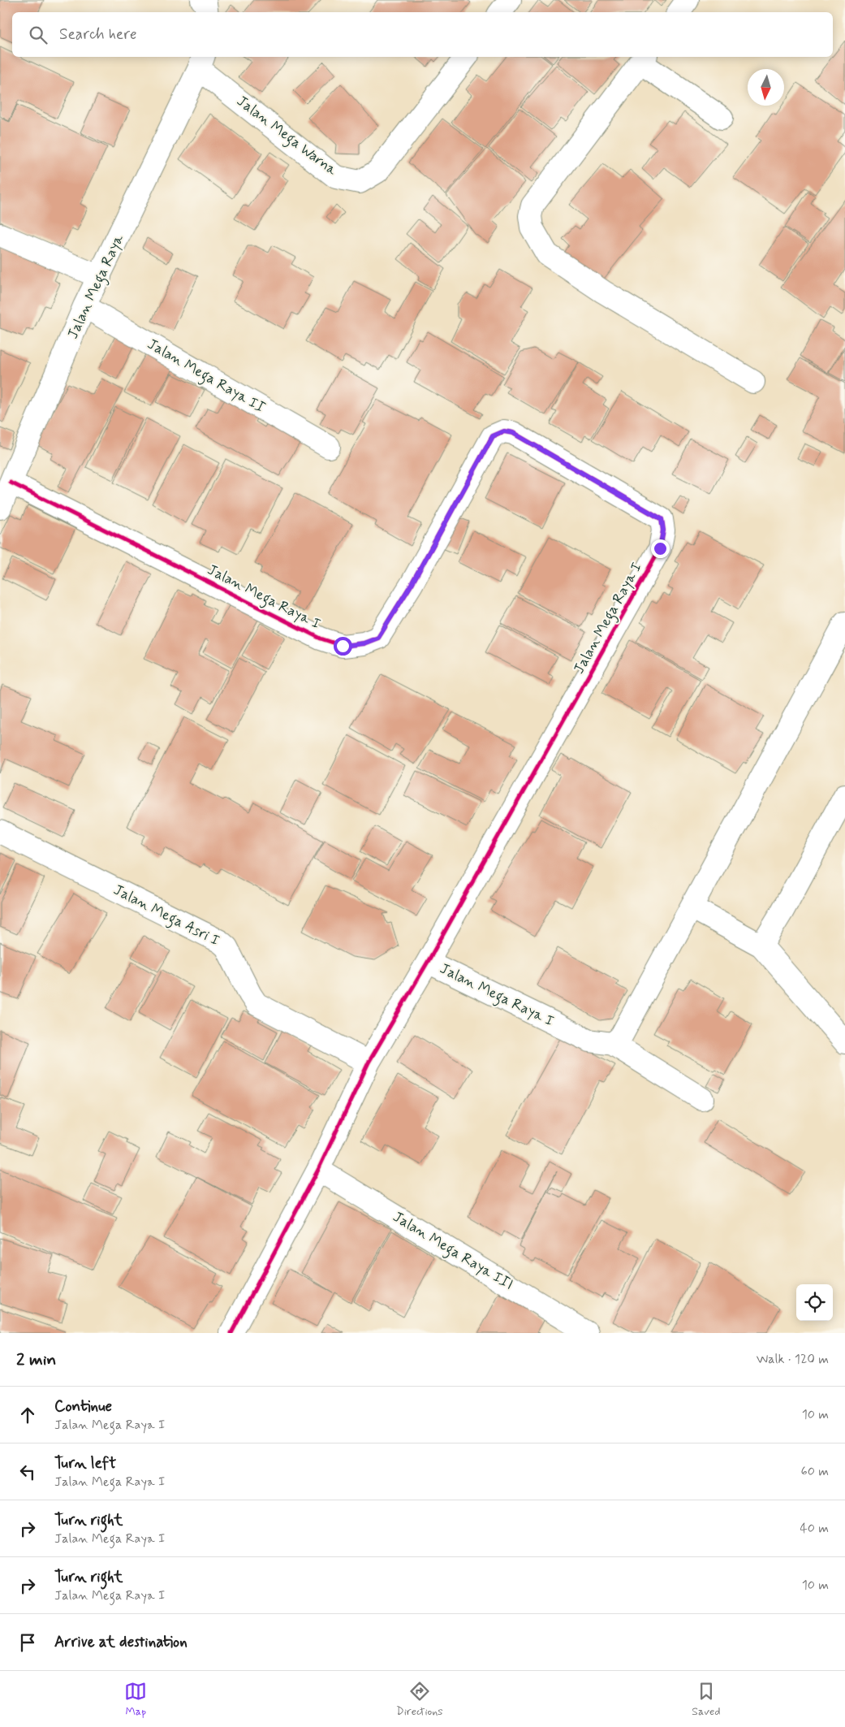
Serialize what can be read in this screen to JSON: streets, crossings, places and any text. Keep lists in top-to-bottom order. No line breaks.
{"streets":{"street":["Jalan Mega Warna","Jalan Mega Raya","Jalan Mega Raya II","Jalan Mega Raya I","Jalan Mega Asri I","Jalan Mega Raya III"]},"crossings":[["Jalan Mega Warna","Jalan Mega Raya"],["Jalan Mega Raya","Jalan Mega Raya II"],["Jalan Mega Raya","Jalan Mega Raya I"]],"north":"bottom","page":{"search":"Search here","heading":["2 min","Walk · 120 m"],"list":[["Continue","Jalan Mega Raya I","10 m"],["Turn left","Jalan Mega Raya I","60 m"],["Turn right","Jalan Mega Raya I","40 m"],["Turn right","Jalan Mega Raya I","10 m"],"Arrive at destination"],"nav":["Map","Directions","Saved"]}}
